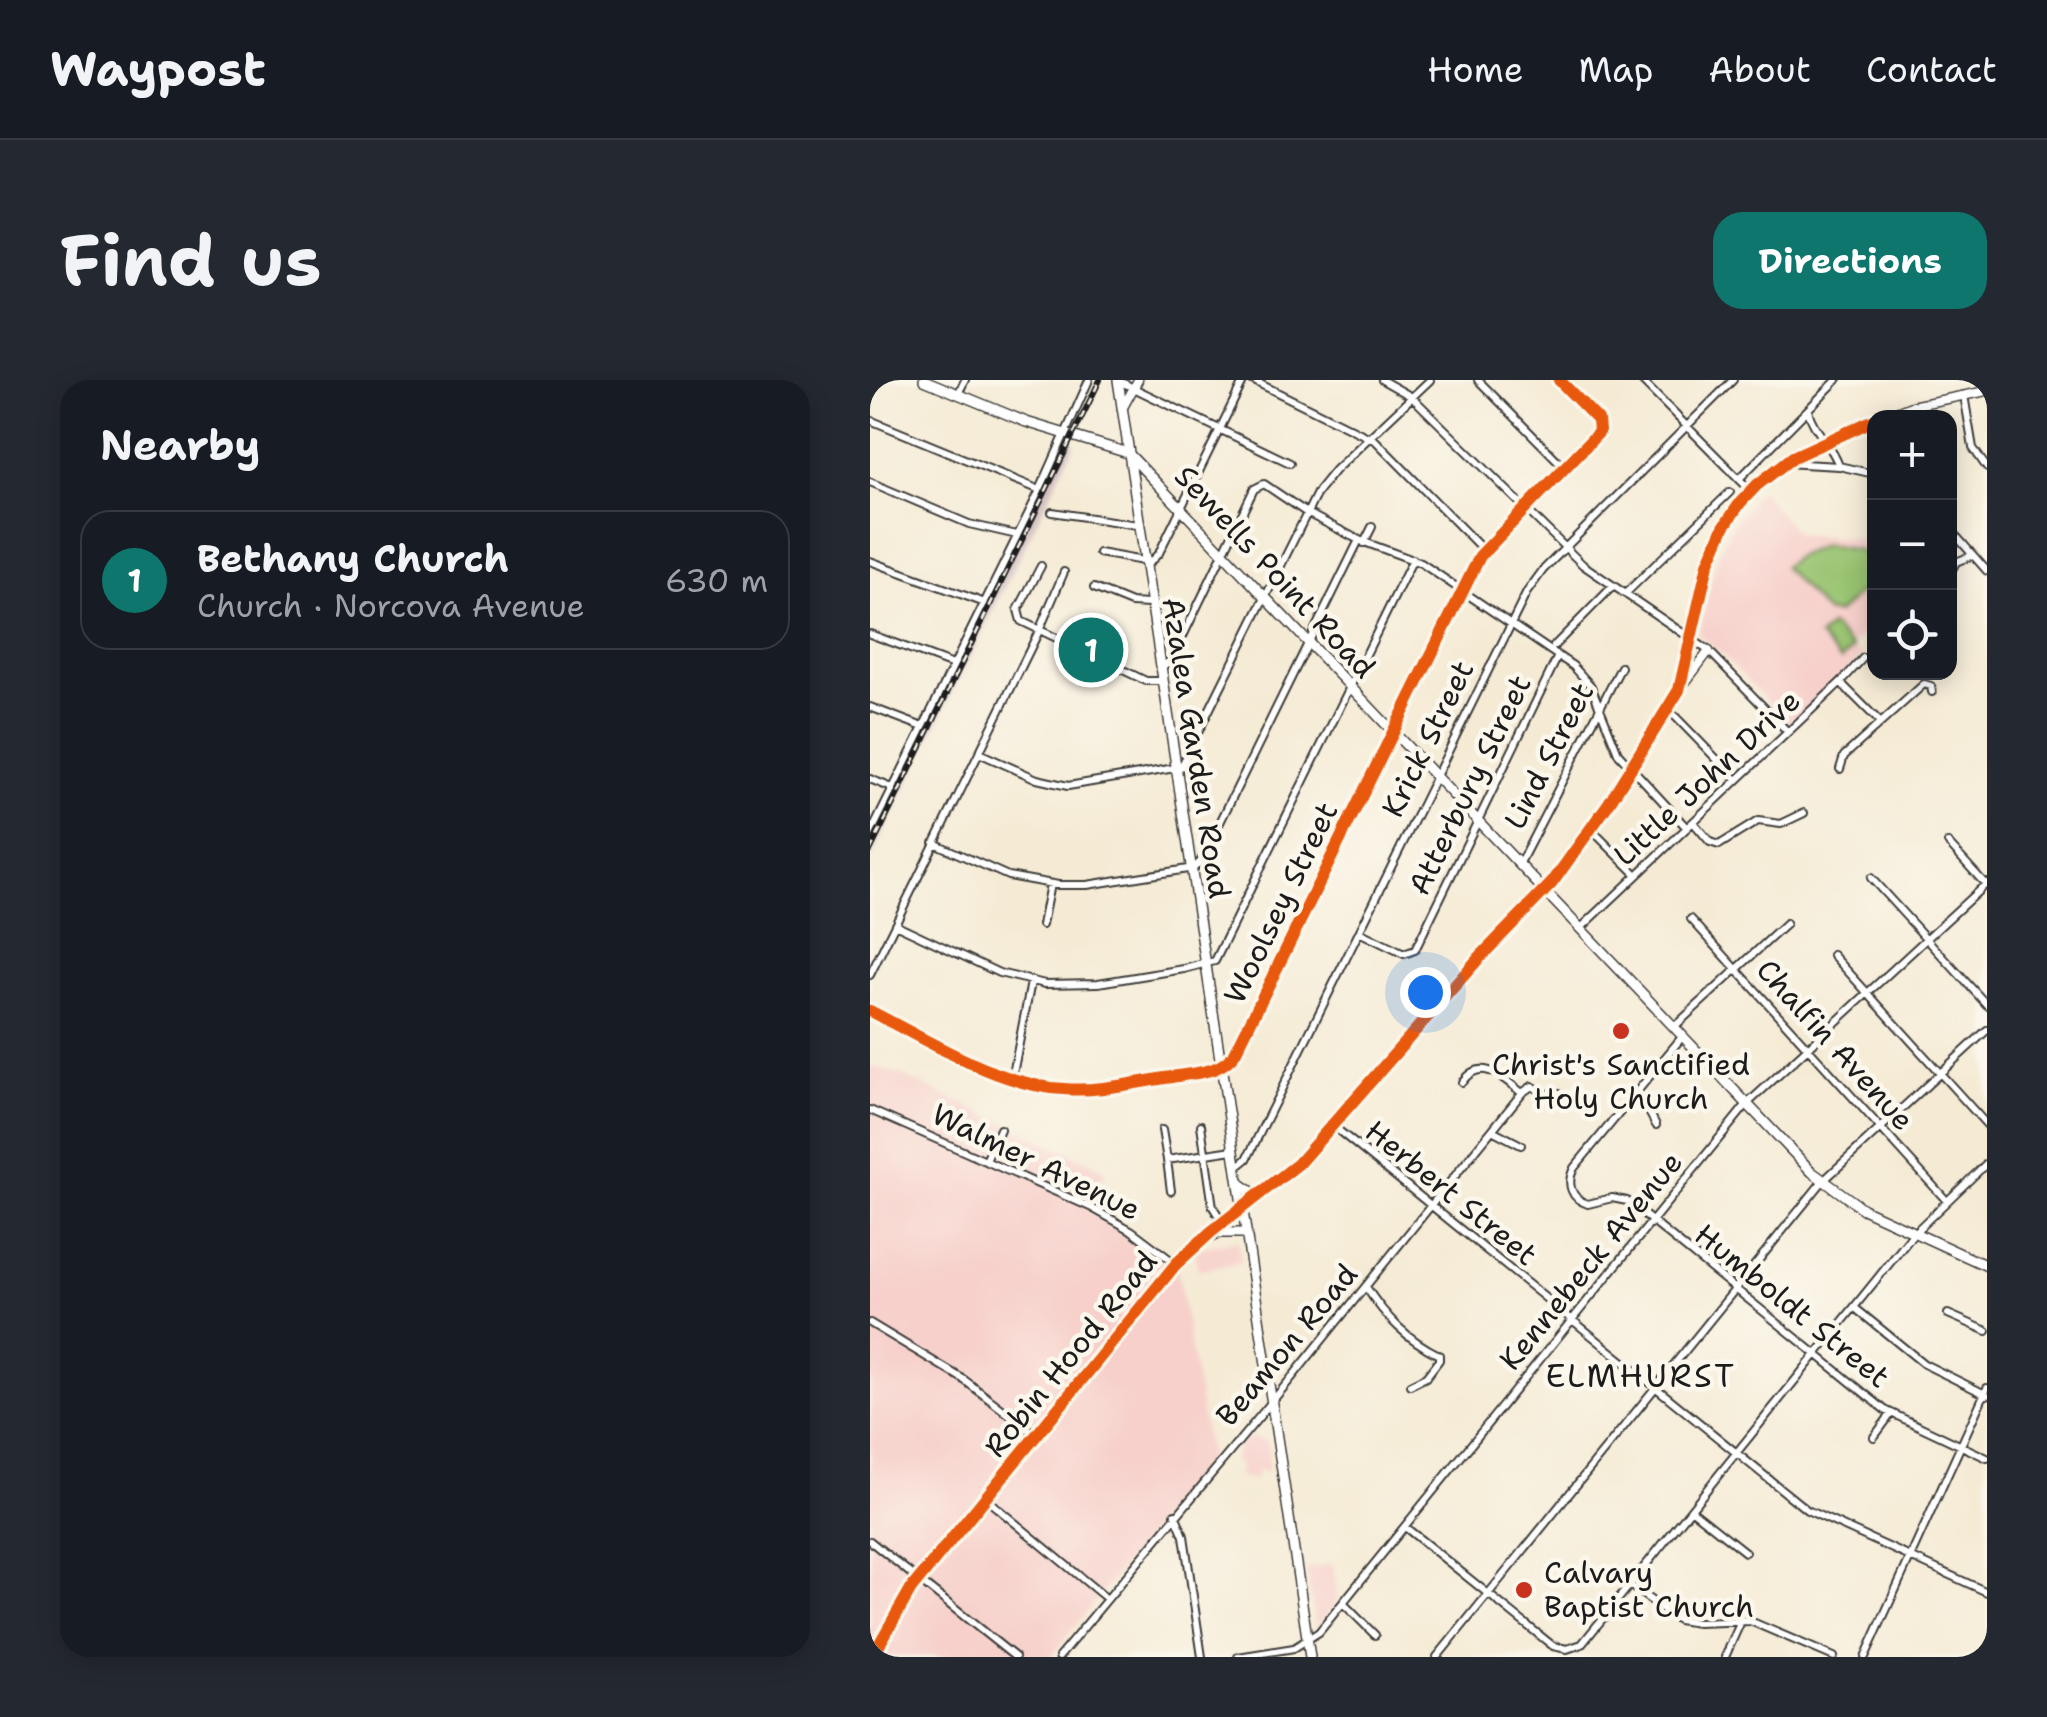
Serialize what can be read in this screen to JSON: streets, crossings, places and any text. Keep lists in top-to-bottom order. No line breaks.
{"streets":{"main road":["Sewells Point Road","Azalea Garden Road"],"street":["Krick Street","Lind Street","Little John Drive","Atterbury Street","Woolsey Street","Chalfin Avenue","Walmer Avenue","Herbert Street","Kennebeck Avenue","Humboldt Street","Beamon Road","Robin Hood Road"]},"crossings":[["Sewells Point Road","Krick Street"],["Sewells Point Road","Azalea Garden Road"],["Sewells Point Road","Lind Street"],["Sewells Point Road","Little John Drive"],["Sewells Point Road","Atterbury Street"],["Sewells Point Road","Woolsey Street"],["Sewells Point Road","Kennebeck Avenue"],["Sewells Point Road","Robin Hood Road"],["Krick Street","Azalea Garden Road"],["Krick Street","Atterbury Street"],["Azalea Garden Road","Woolsey Street"],["Azalea Garden Road","Kennebeck Avenue"],["Azalea Garden Road","Beamon Road"],["Azalea Garden Road","Robin Hood Road"],["Chalfin Avenue","Kennebeck Avenue"],["Walmer Avenue","Robin Hood Road"],["Herbert Street","Kennebeck Avenue"],["Herbert Street","Beamon Road"],["Herbert Street","Robin Hood Road"],["Kennebeck Avenue","Humboldt Street"]],"districts":["ELMHURST"],"places":["Christ's Sanctified Holy Church","Calvary Baptist Church"],"page":{"header":"Waypost","nav":["Home","Map","About","Contact"],"buttons":"Directions","title":"Find us","heading":"Nearby","map_buttons":["+","−"],"list":[{"mark":"1","name":"Bethany Church","note":"Church · Norcova Avenue","value":"630 m"}],"pins":"1"}}
